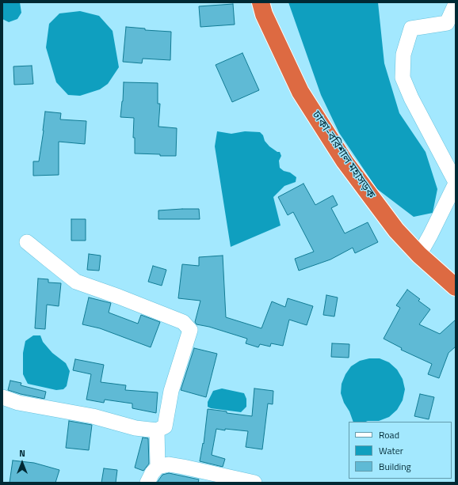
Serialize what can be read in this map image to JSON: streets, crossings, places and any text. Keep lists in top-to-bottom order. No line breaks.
{"streets":{"highway":["ঢাকা-বরিশাল মহাসড়ক"]},"legend":["Road","Water","Building"],"north":"top"}
